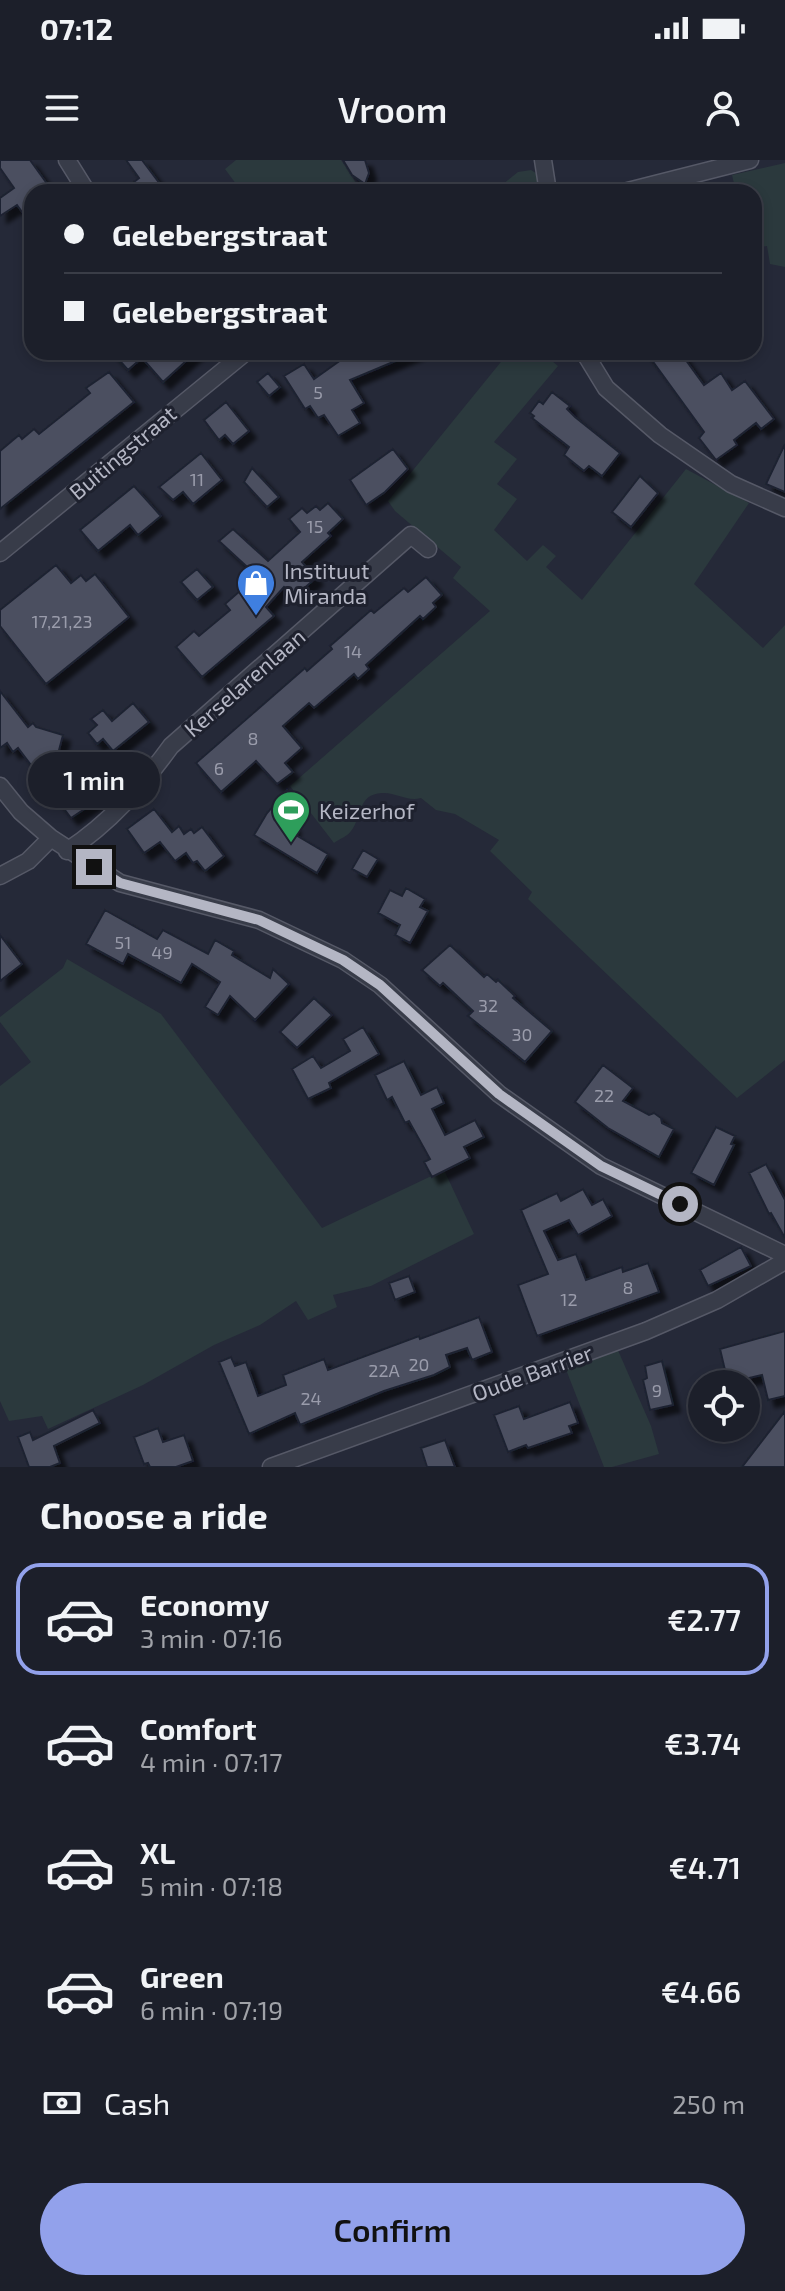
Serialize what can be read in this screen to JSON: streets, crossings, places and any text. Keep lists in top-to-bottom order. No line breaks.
{"streets":{"street":["Buitingstraat","Kerselarenlaan","Oude Barrier"]},"places":{"shop":["Instituut Miranda"],"sports":["Keizerhof"]},"house_numbers":["5","11","15","17,21,23","14","8","6","51","49","32","30","22","8","12","20","22A","9","24"],"page":{"status":"07:12","header":"Vroom","banner":["Gelebergstraat","Gelebergstraat"],"bubble":"1 min","heading":"Choose a ride","list":[{"name":"Economy","note":"3 min · 07:16","value":"€2.77"},{"name":"Comfort","note":"4 min · 07:17","value":"€3.74"},{"name":"XL","note":"5 min · 07:18","value":"€4.71"},{"name":"Green","note":"6 min · 07:19","value":"€4.66"}],"pay":["Cash","250 m"],"buttons":"Confirm"}}
